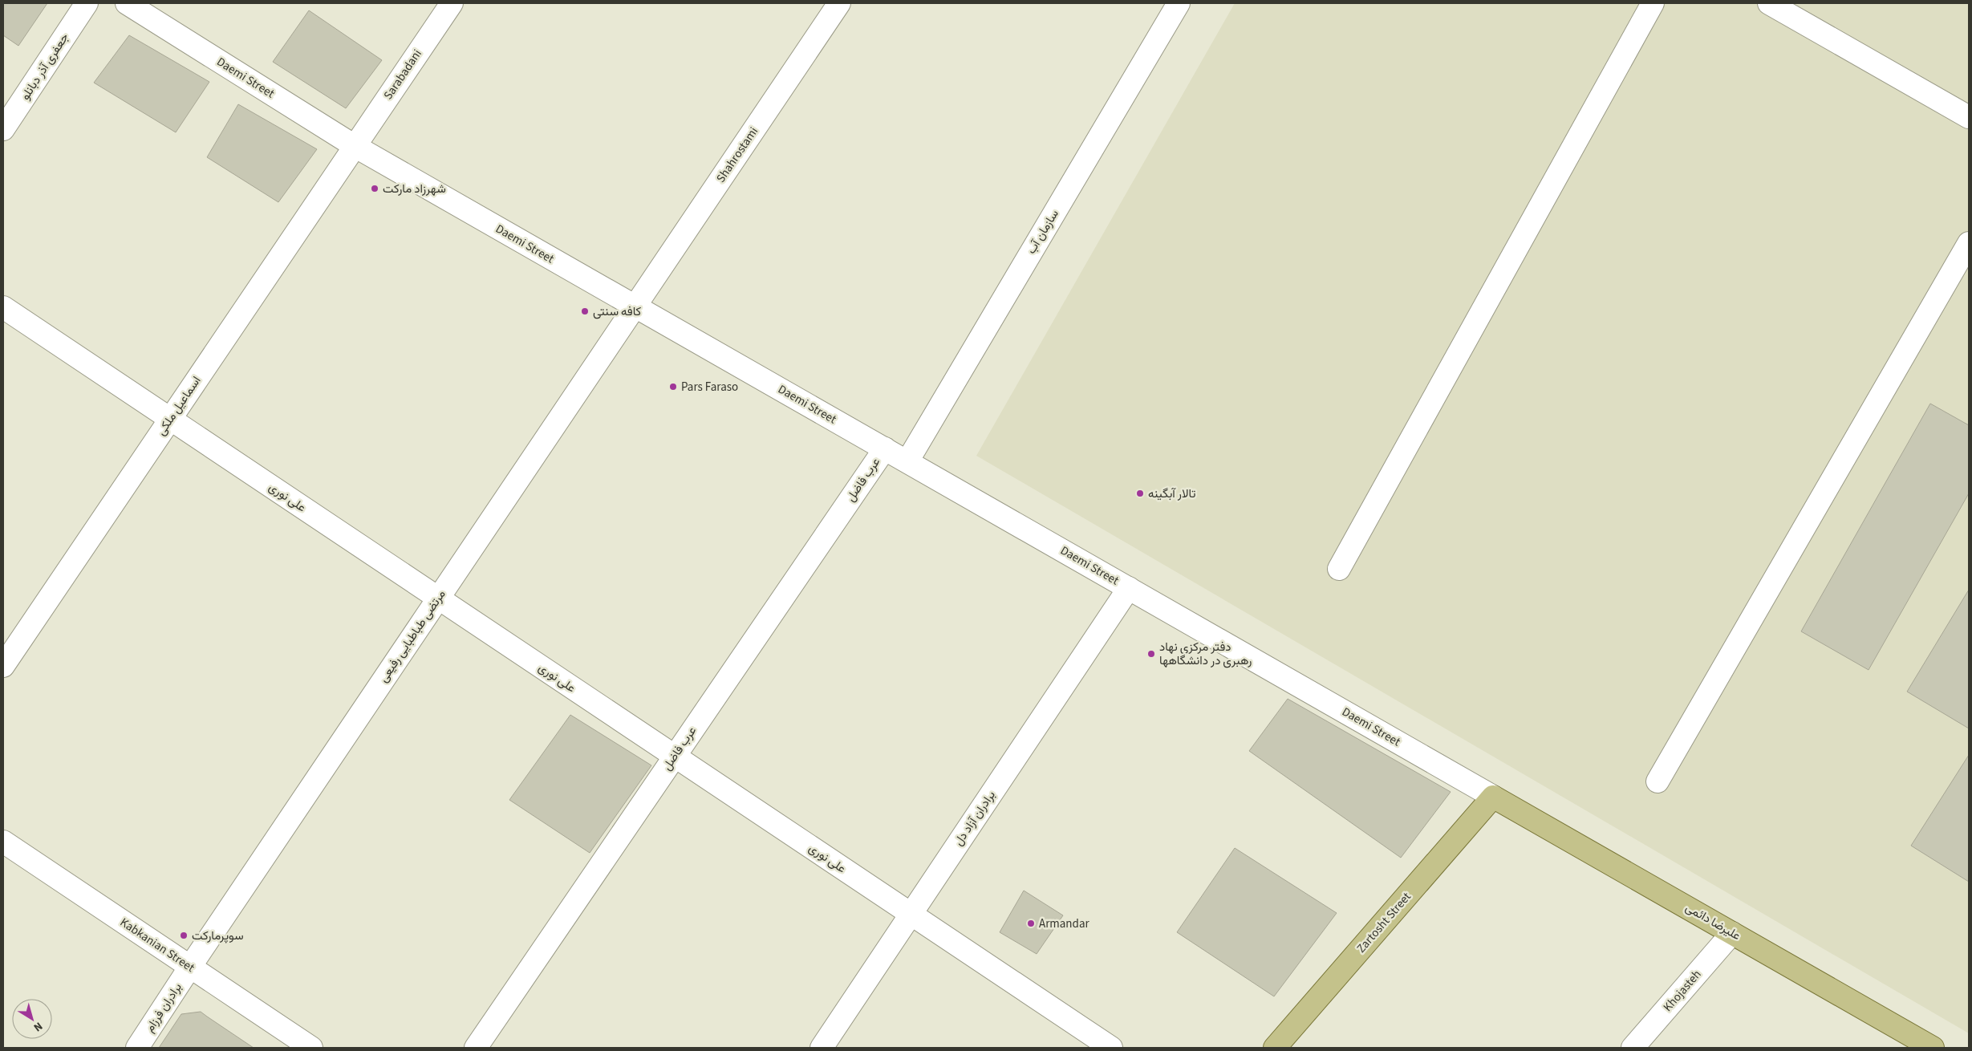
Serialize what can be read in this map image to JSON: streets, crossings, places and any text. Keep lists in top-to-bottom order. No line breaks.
{"streets":{"main road":["علیرضا دائمی","Zartosht Street"],"street":["جعفری آذر دبانلو","Sarabadani","Daemi Street","Shahrostami","سازمان آب","اسماعیل ملکی","عرب فاضل","علی نوری","مرتضی طباطبایی رفیعی","برادران آزاد دل","Kabkanian Street","Khojasteh","برادران فرزام"]},"crossings":[["Sarabadani","Daemi Street"],["Sarabadani","اسماعیل ملکی"],["Daemi Street","Shahrostami"],["Daemi Street","سازمان آب"],["Daemi Street","اسماعیل ملکی"],["Daemi Street","عرب فاضل"],["Daemi Street","مرتضی طباطبایی رفیعی"],["Daemi Street","برادران آزاد دل"],["Daemi Street","علیرضا دائمی"],["Daemi Street","Zartosht Street"],["Shahrostami","مرتضی طباطبایی رفیعی"],["اسماعیل ملکی","علی نوری"],["عرب فاضل","علی نوری"],["علی نوری","مرتضی طباطبایی رفیعی"],["علی نوری","برادران آزاد دل"],["مرتضی طباطبایی رفیعی","Kabkanian Street"],["مرتضی طباطبایی رفیعی","برادران فرزام"],["علیرضا دائمی","Zartosht Street"],["علیرضا دائمی","Khojasteh"],["Kabkanian Street","برادران فرزام"]],"places":["شهرزاد مارکت","کافه سنتی","Pars Faraso","تالار آبگینه","دفتر مرکزی نهاد رهبری در دانشگاهها","Armandar","سوپرمارکت"],"north":"bottom right"}
